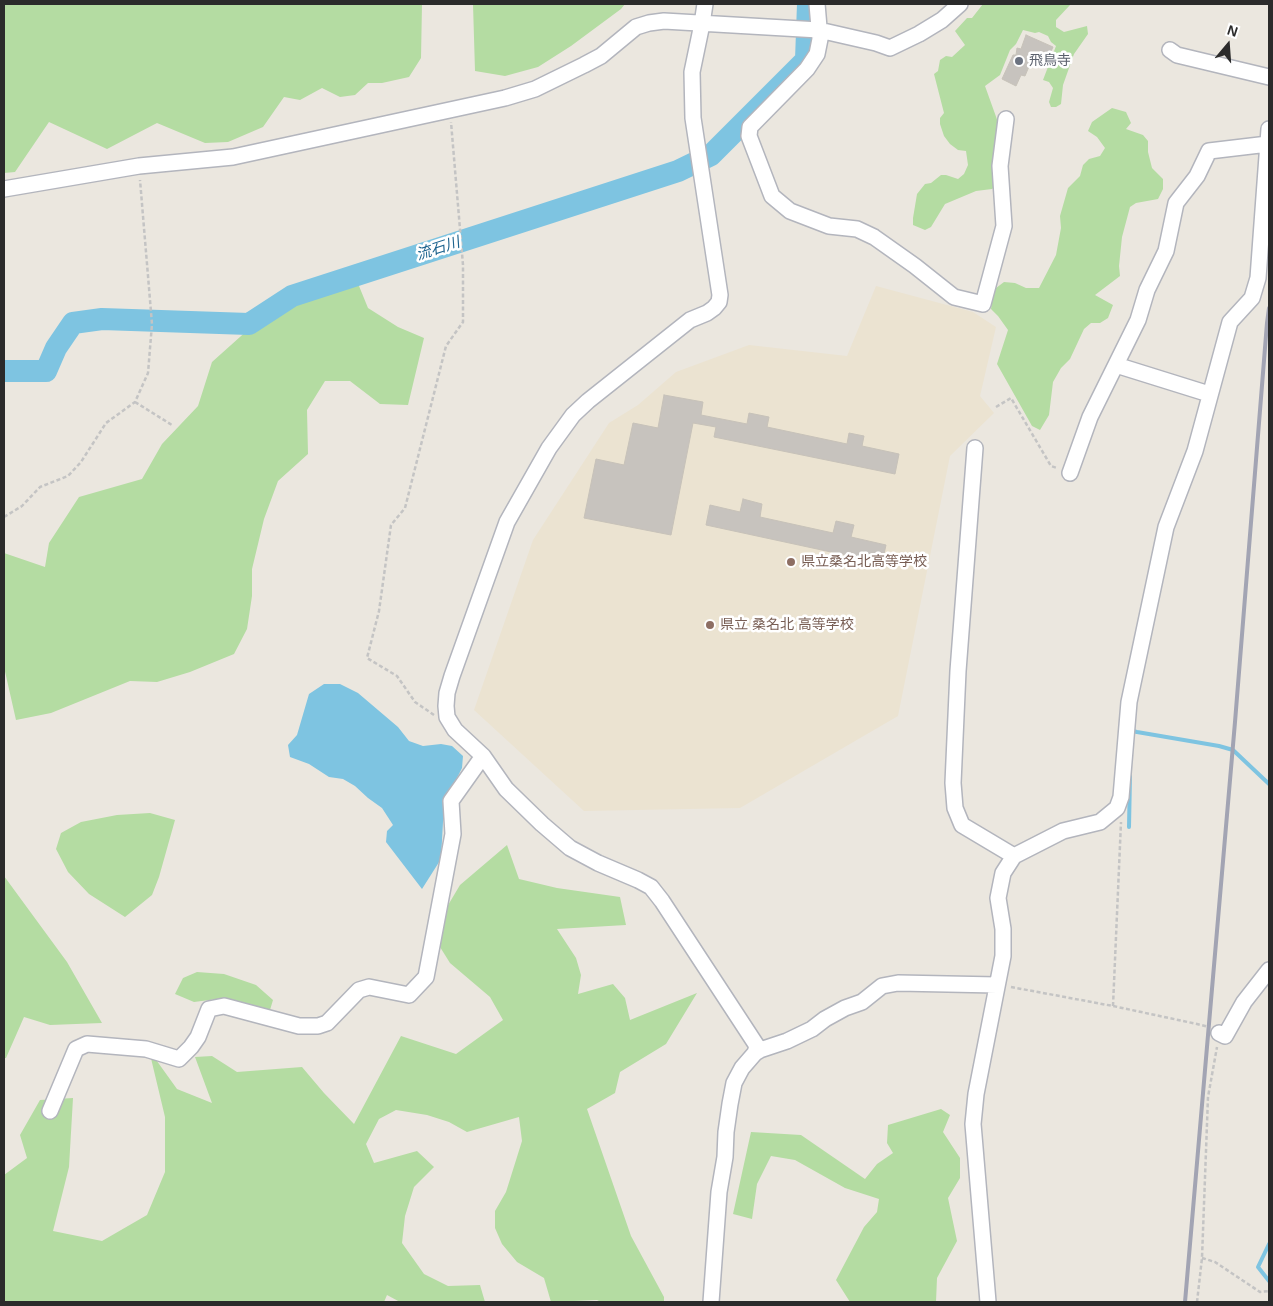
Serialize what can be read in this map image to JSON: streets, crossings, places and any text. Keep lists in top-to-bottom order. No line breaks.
{"water":["流石川"],"places":["飛鳥寺","県立桑名北高等学校","県立 桑名北 高等学校"],"north":"top"}
